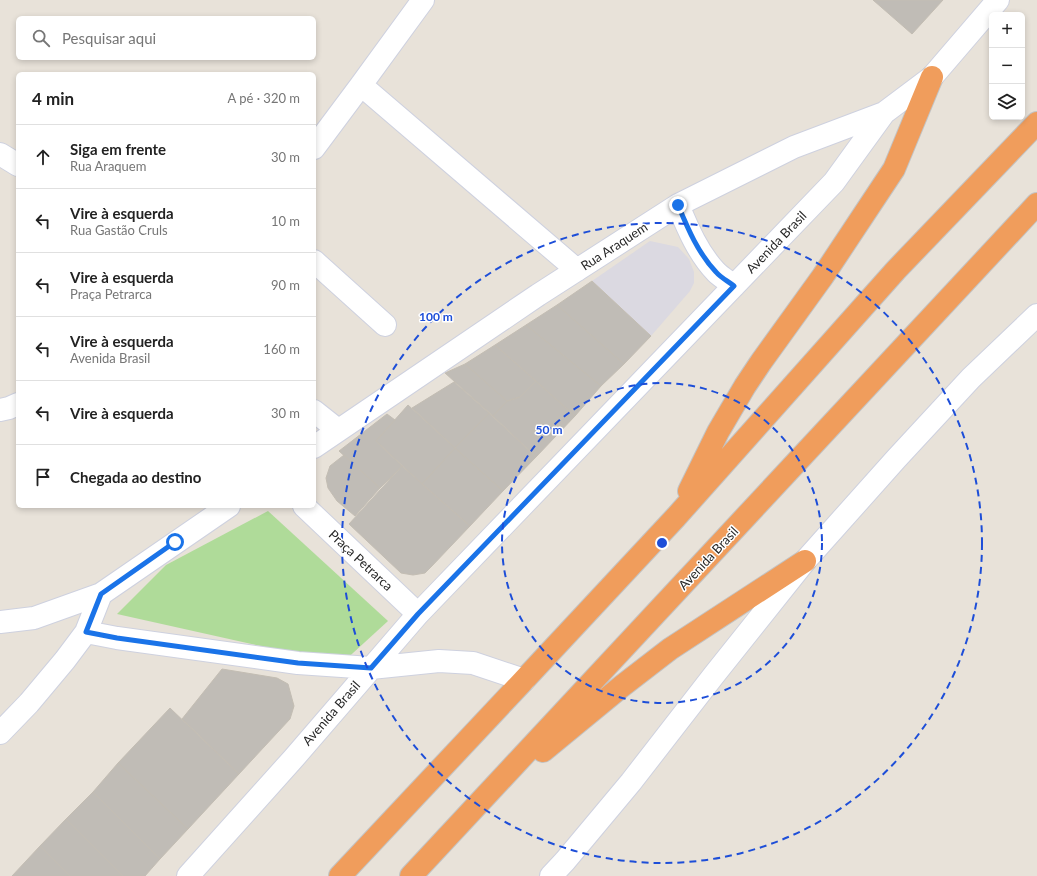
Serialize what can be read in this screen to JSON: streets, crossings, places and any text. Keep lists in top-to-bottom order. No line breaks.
{"streets":{"highway":["Avenida Brasil"],"street":["Rua Araquem","Praça Petrarca"]},"crossings":[["Avenida Brasil","Rua Araquem"],["Avenida Brasil","Praça Petrarca"]],"page":{"map_buttons":["+","−"],"search":"Pesquisar aqui","heading":["4 min","A pé · 320 m"],"list":[["Siga em frente","Rua Araquem","30 m"],["Vire à esquerda","Rua Gastão Cruls","10 m"],["Vire à esquerda","Praça Petrarca","90 m"],["Vire à esquerda","Avenida Brasil","160 m"],["Vire à esquerda","30 m"],"Chegada ao destino"]},"rings":["100 m","50 m"]}
